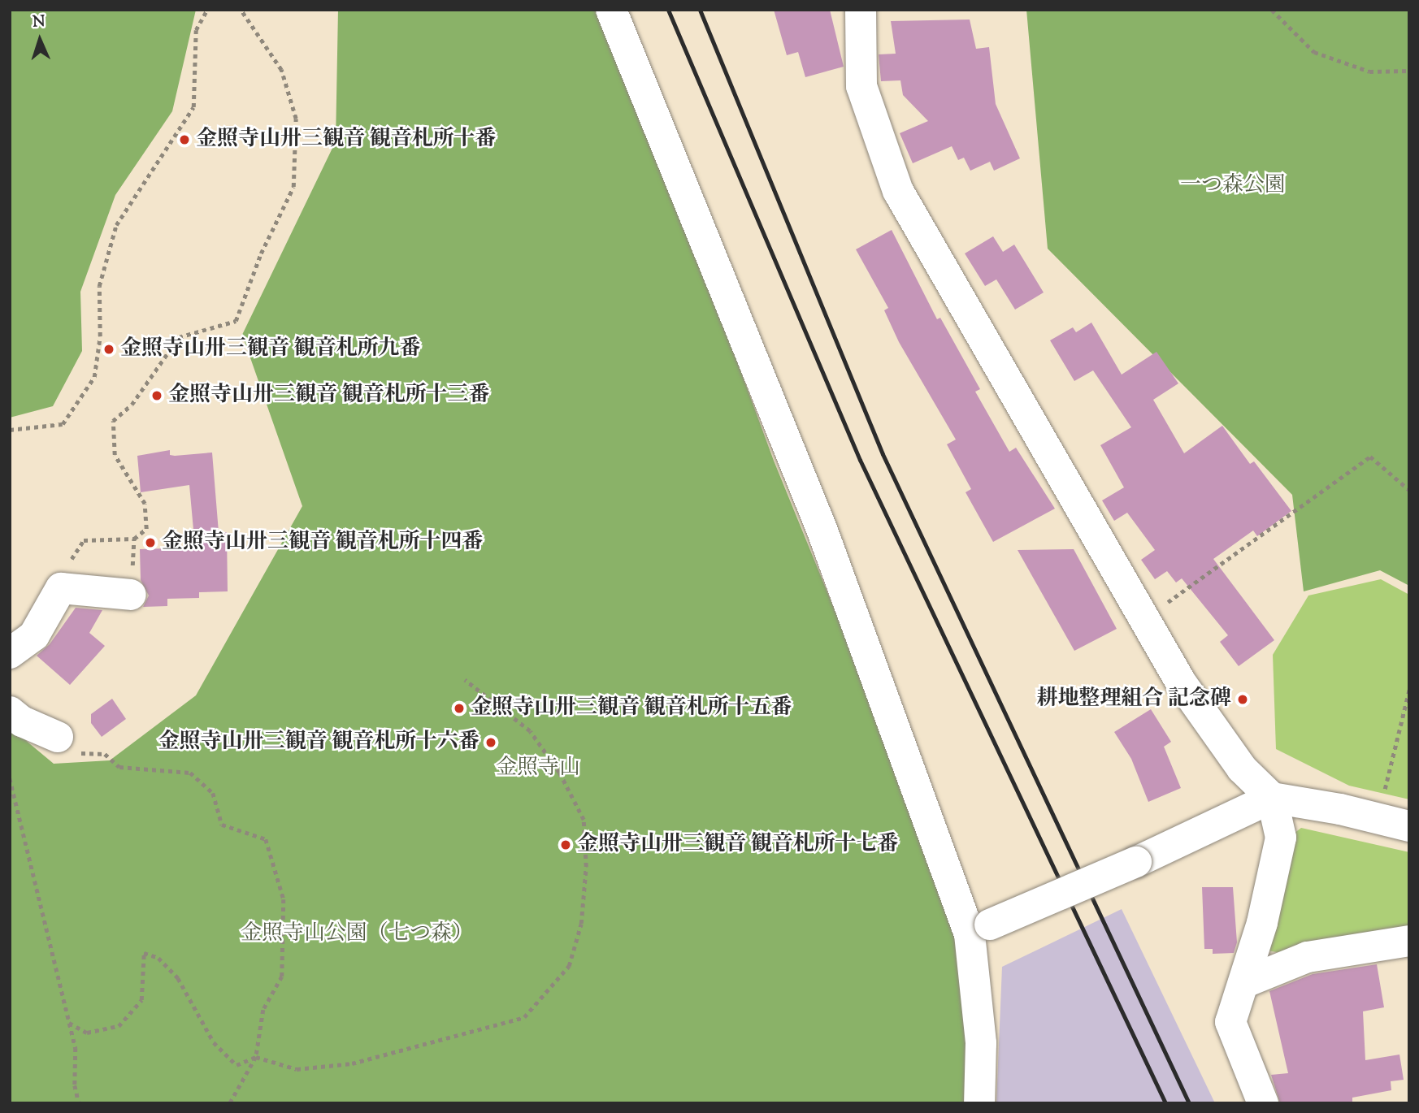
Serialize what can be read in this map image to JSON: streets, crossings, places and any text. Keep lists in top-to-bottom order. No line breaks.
{"parks":["一つ森公園","金照寺山","金照寺山公園（七つ森）"],"places":["金照寺山卅三観音 観音札所十番","金照寺山卅三観音 観音札所九番","金照寺山卅三観音 観音札所十三番","金照寺山卅三観音 観音札所十四番","耕地整理組合 記念碑","金照寺山卅三観音 観音札所十五番","金照寺山卅三観音 観音札所十六番","金照寺山卅三観音 観音札所十七番"],"north":"top"}
